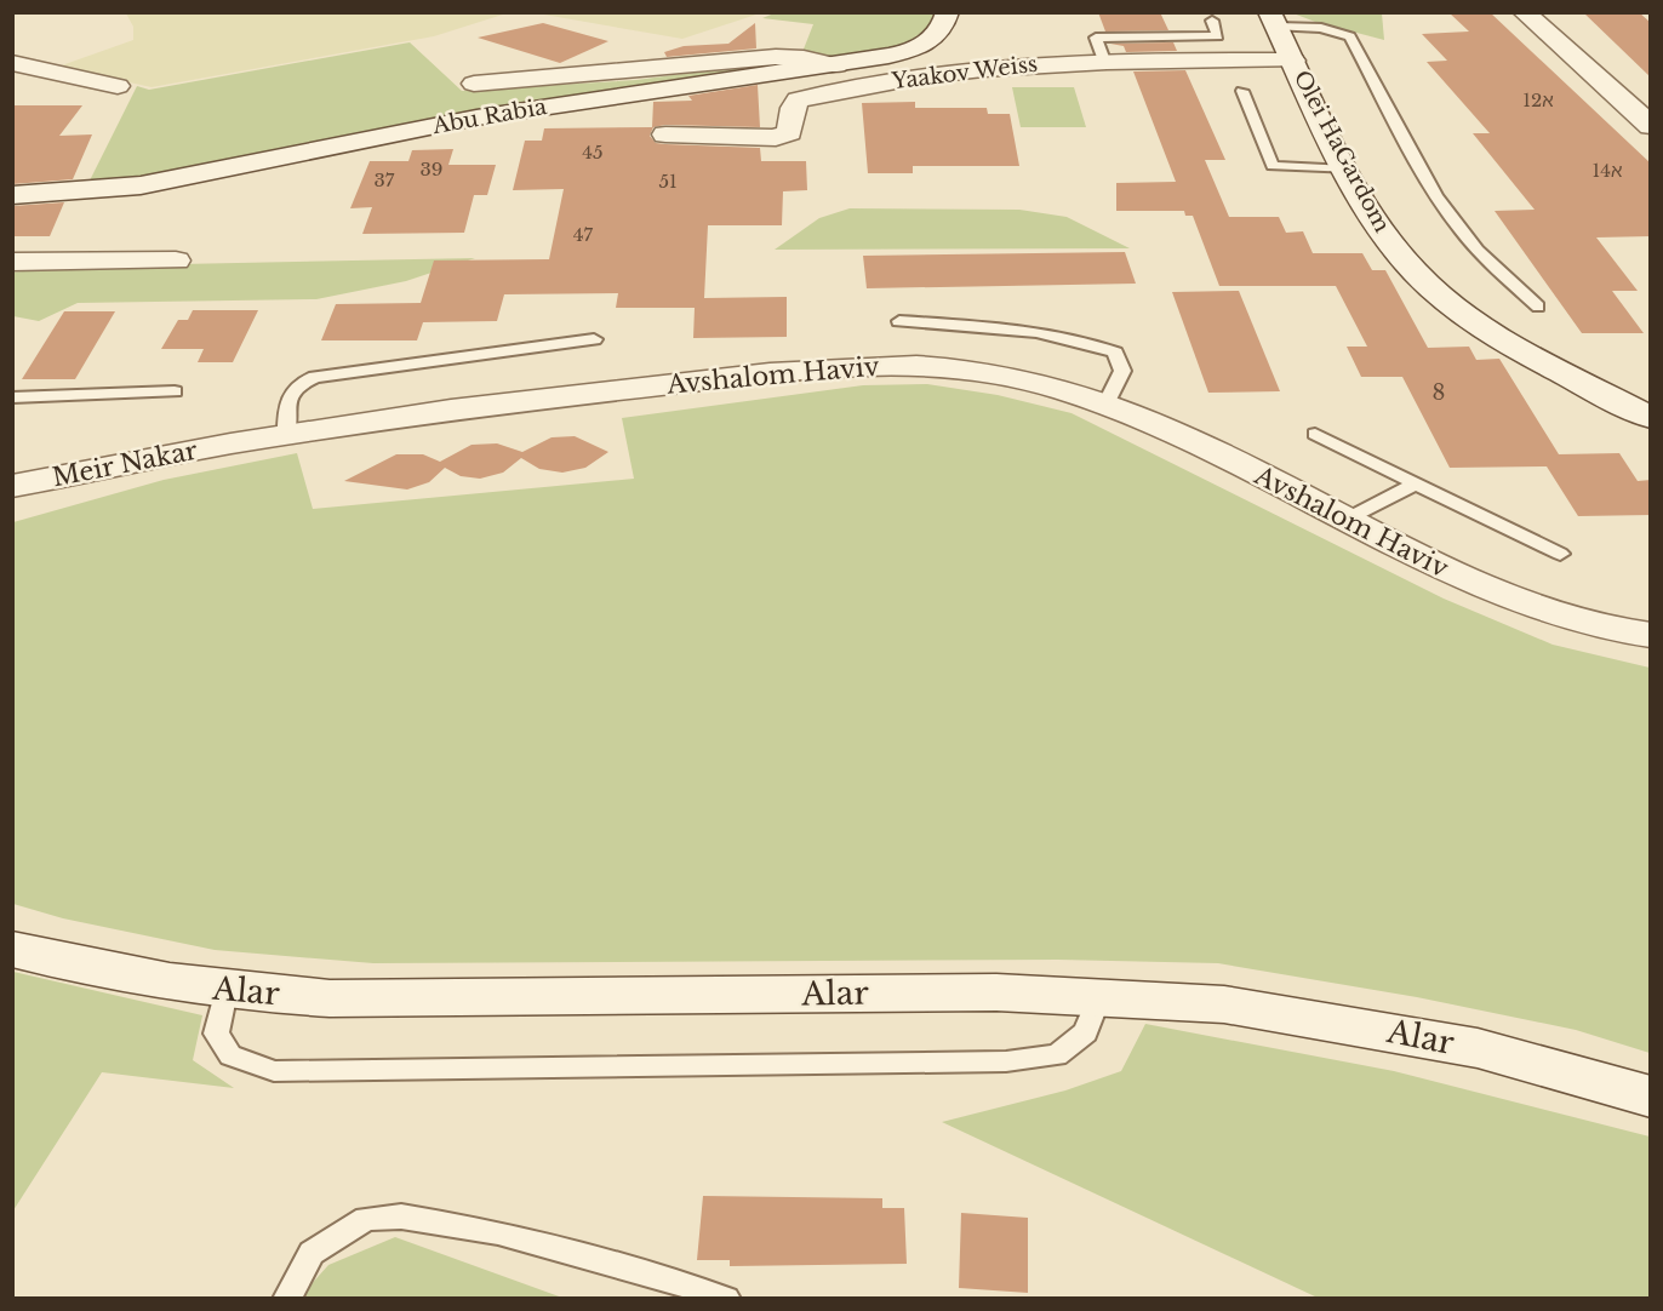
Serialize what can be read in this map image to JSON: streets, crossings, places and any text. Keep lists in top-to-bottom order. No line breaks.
{"streets":{"street":["Yaakov Weiss","Abu Rabia","Olei HaGardom","Avshalom Haviv","Meir Nakar","Alar"]},"crossings":[["Yaakov Weiss","Olei HaGardom"],["Avshalom Haviv","Meir Nakar"]],"house_numbers":["12א","45","39","14א","37","51","47","8"]}
